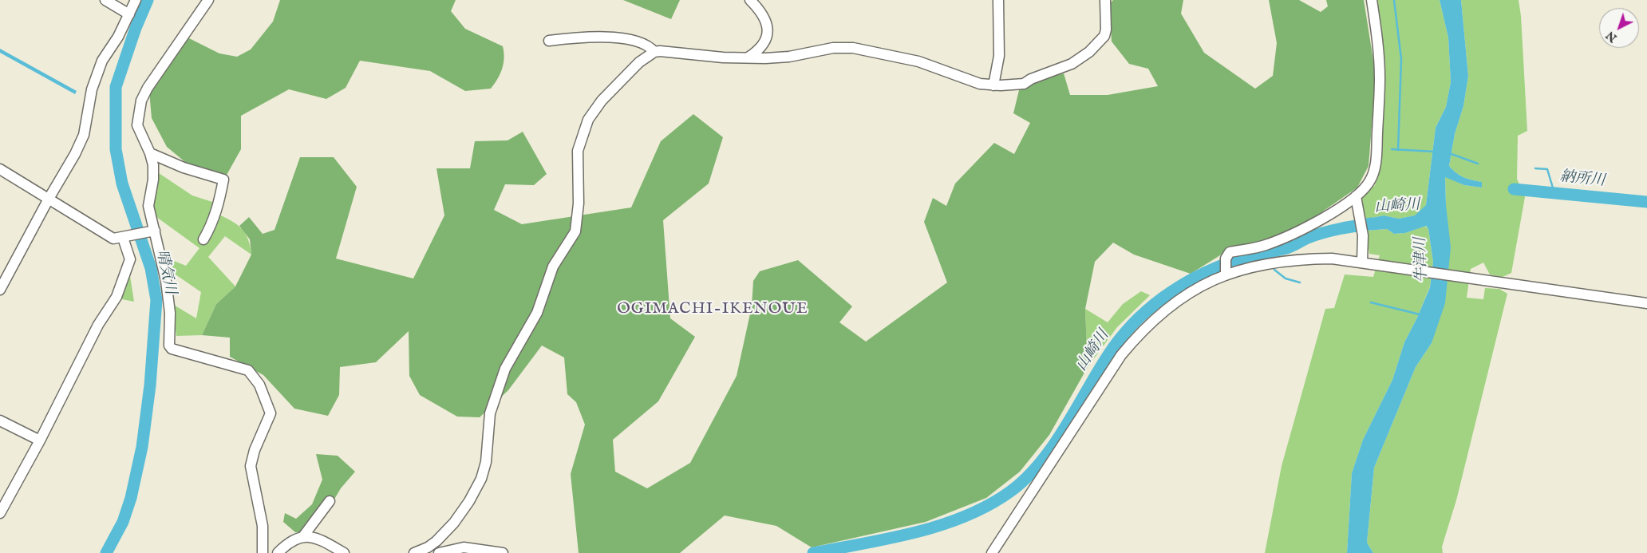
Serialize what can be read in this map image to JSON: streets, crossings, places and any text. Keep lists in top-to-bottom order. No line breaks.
{"districts":["OGIMACHI-IKENOUE"],"water":["納所川","山崎川","牛津川","晴気川"],"north":"bottom left"}
